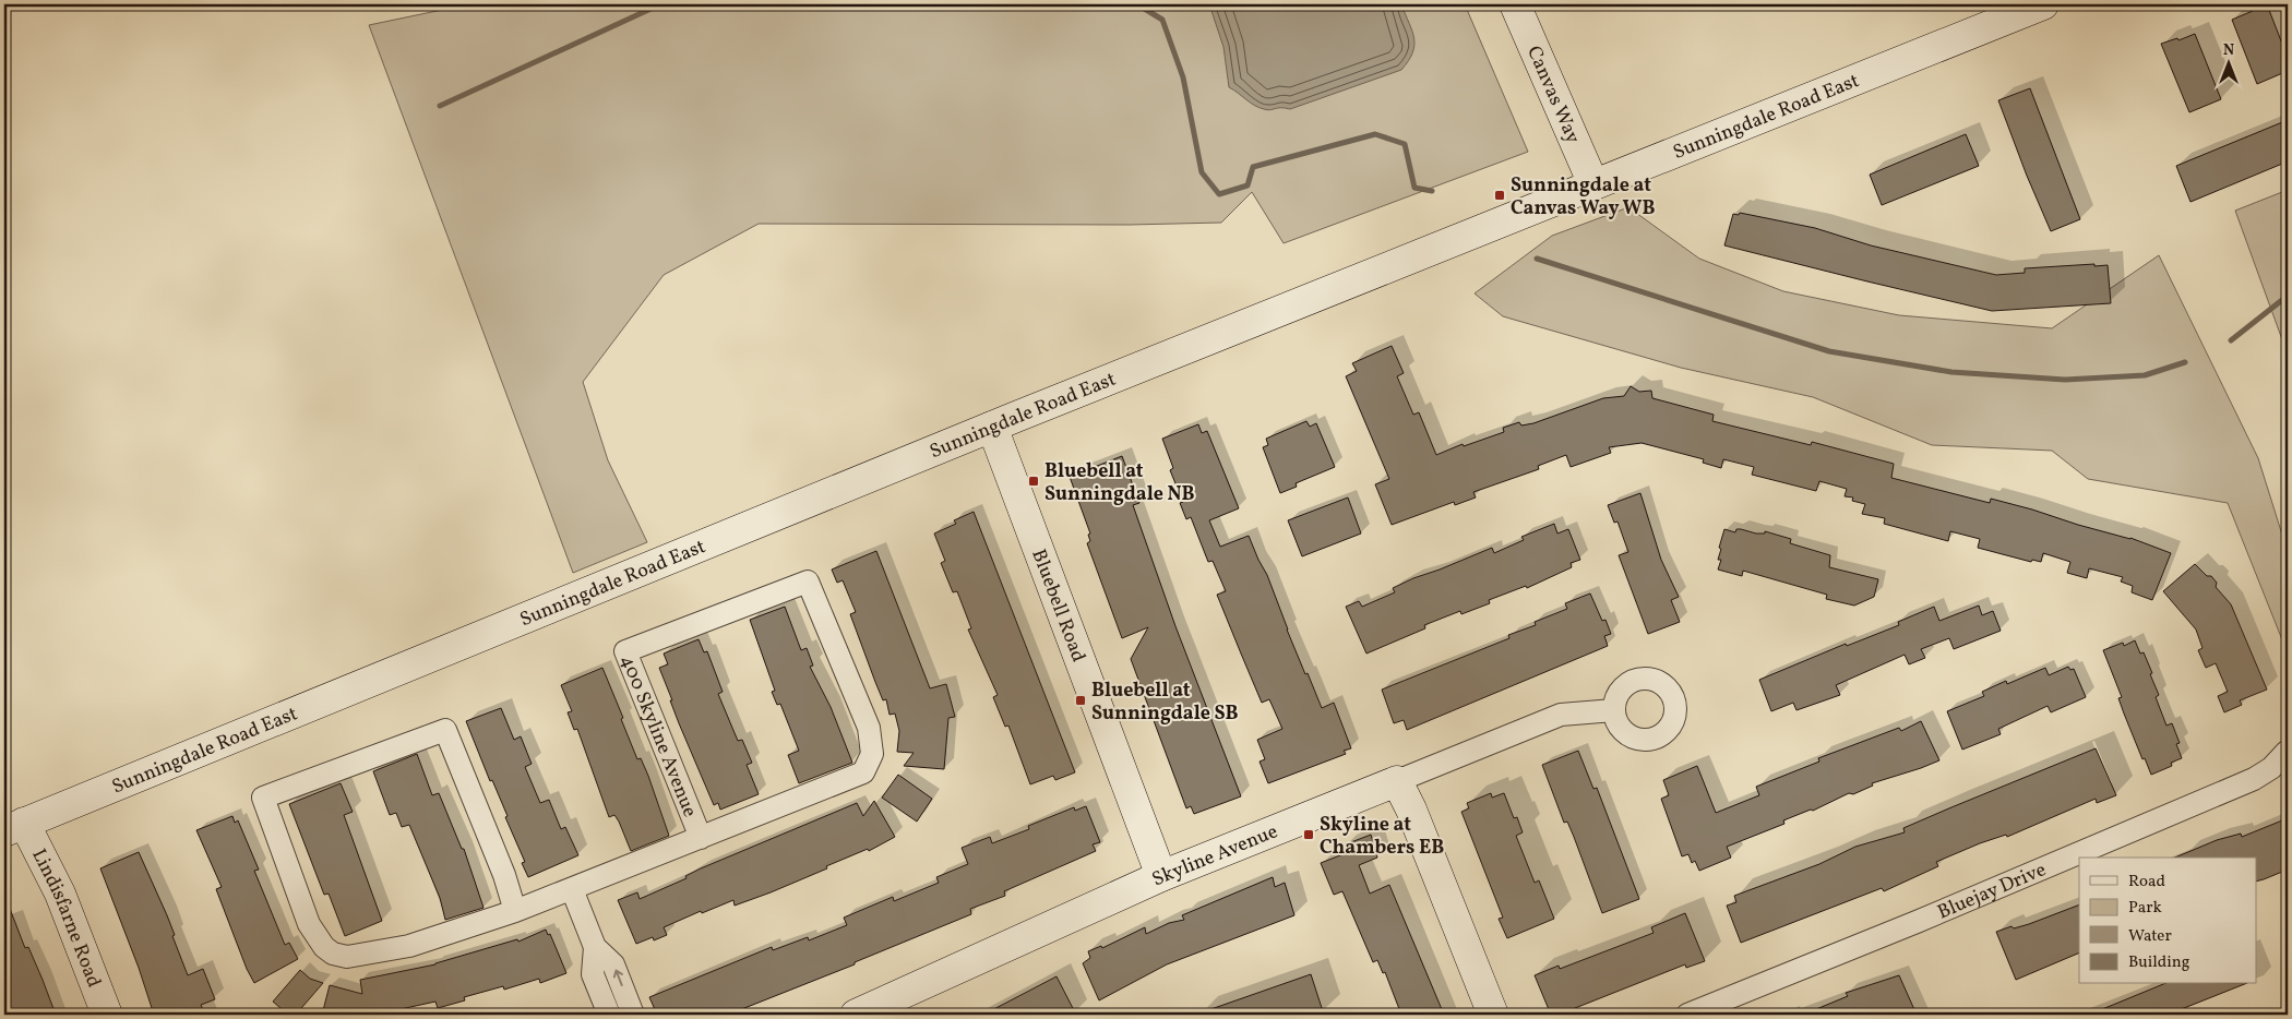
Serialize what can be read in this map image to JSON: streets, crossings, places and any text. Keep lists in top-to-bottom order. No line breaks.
{"streets":{"main road":["Canvas Way","Sunningdale Road East","Bluebell Road","Skyline Avenue","Lindisfarne Road"],"street":["400 Skyline Avenue","Bluejay Drive"]},"crossings":[["Canvas Way","Sunningdale Road East"],["Sunningdale Road East","Bluebell Road"],["Sunningdale Road East","Lindisfarne Road"],["Bluebell Road","Skyline Avenue"]],"places":{"transit":["Sunningdale at Canvas Way WB","Bluebell at Sunningdale NB","Bluebell at Sunningdale SB","Skyline at Chambers EB"]},"legend":["Road","Park","Water","Building"],"north":"top"}
